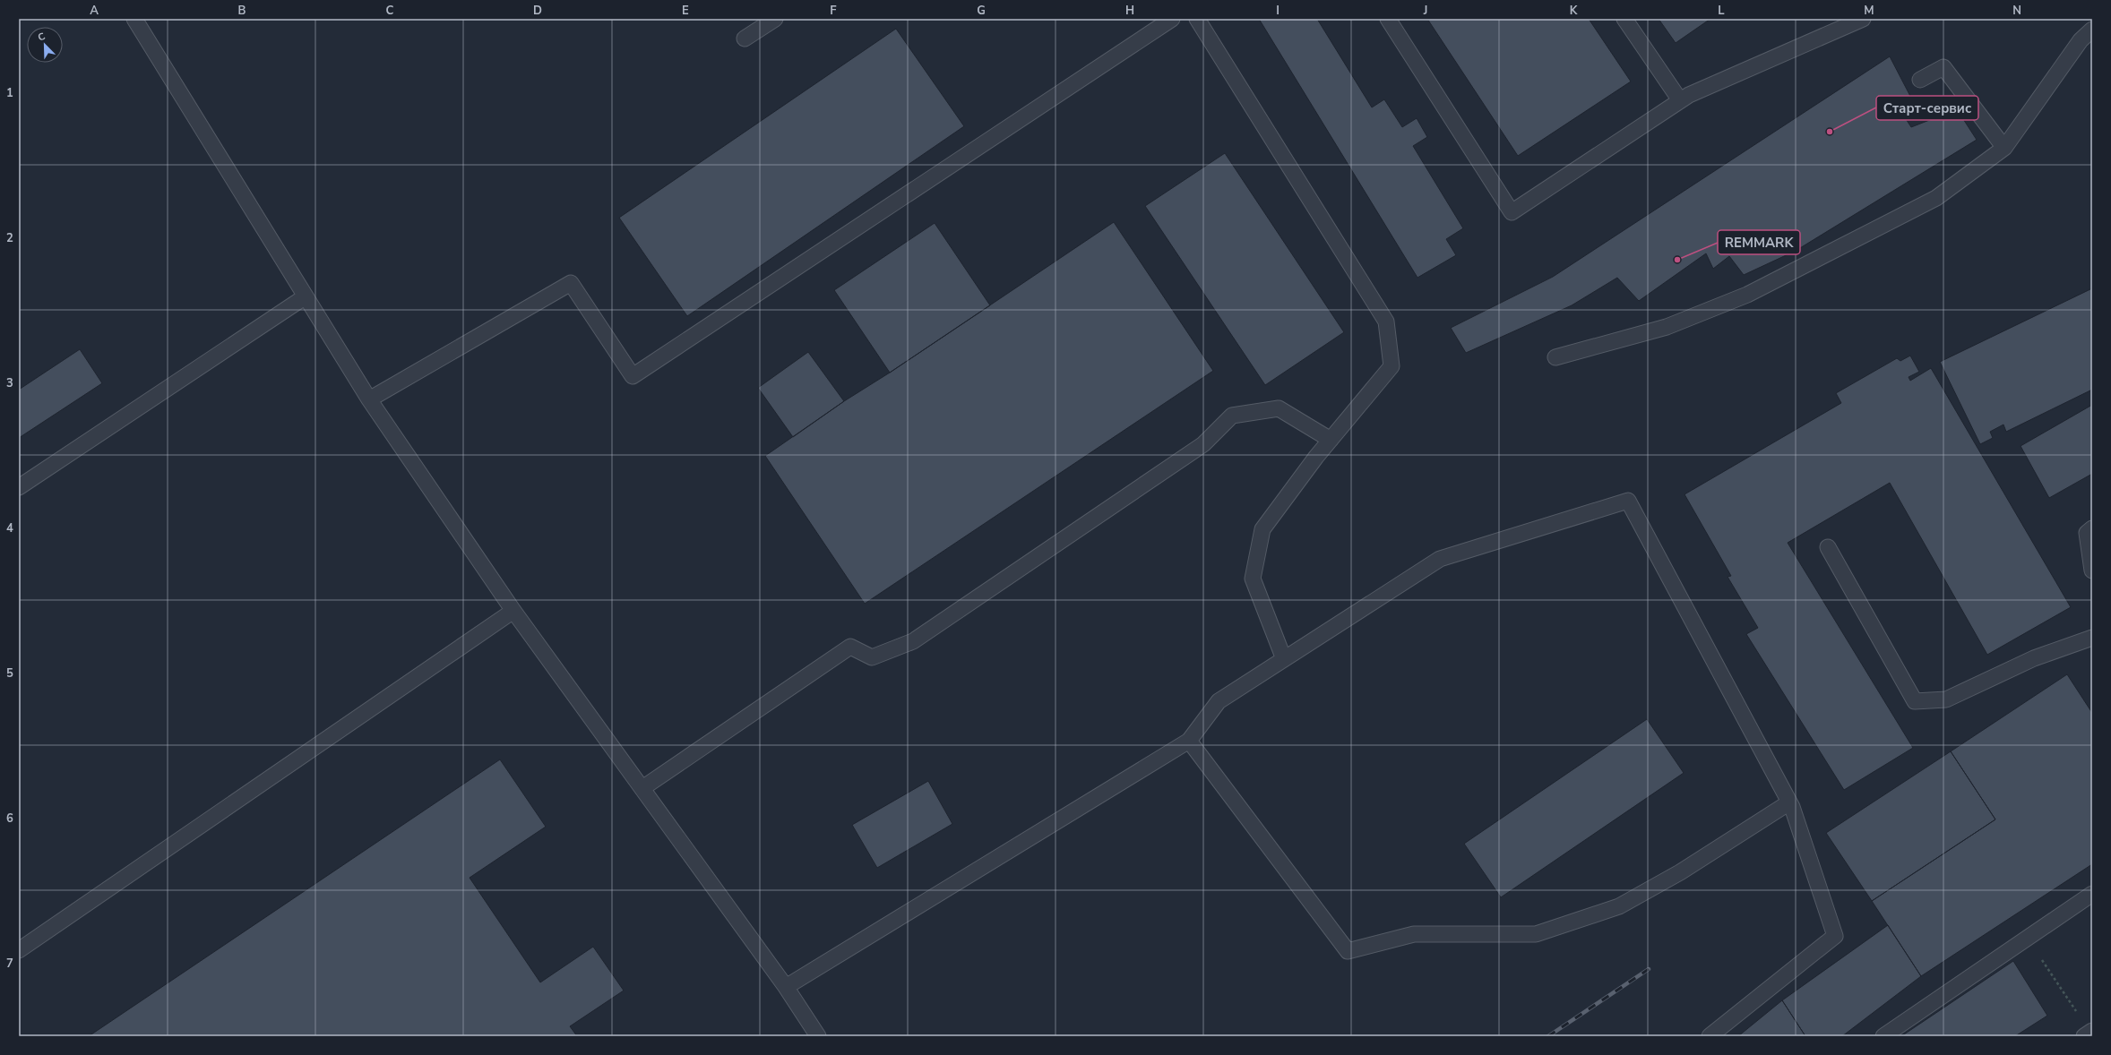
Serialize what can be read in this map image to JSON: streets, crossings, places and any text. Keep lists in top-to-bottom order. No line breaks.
{"places":["Старт-сервис","REMMARK"],"north":"top left","grid":{"columns":["A","B","C","D","E","F","G","H","I","J","K","L","M","N"],"rows":["1","2","3","4","5","6","7"]}}
